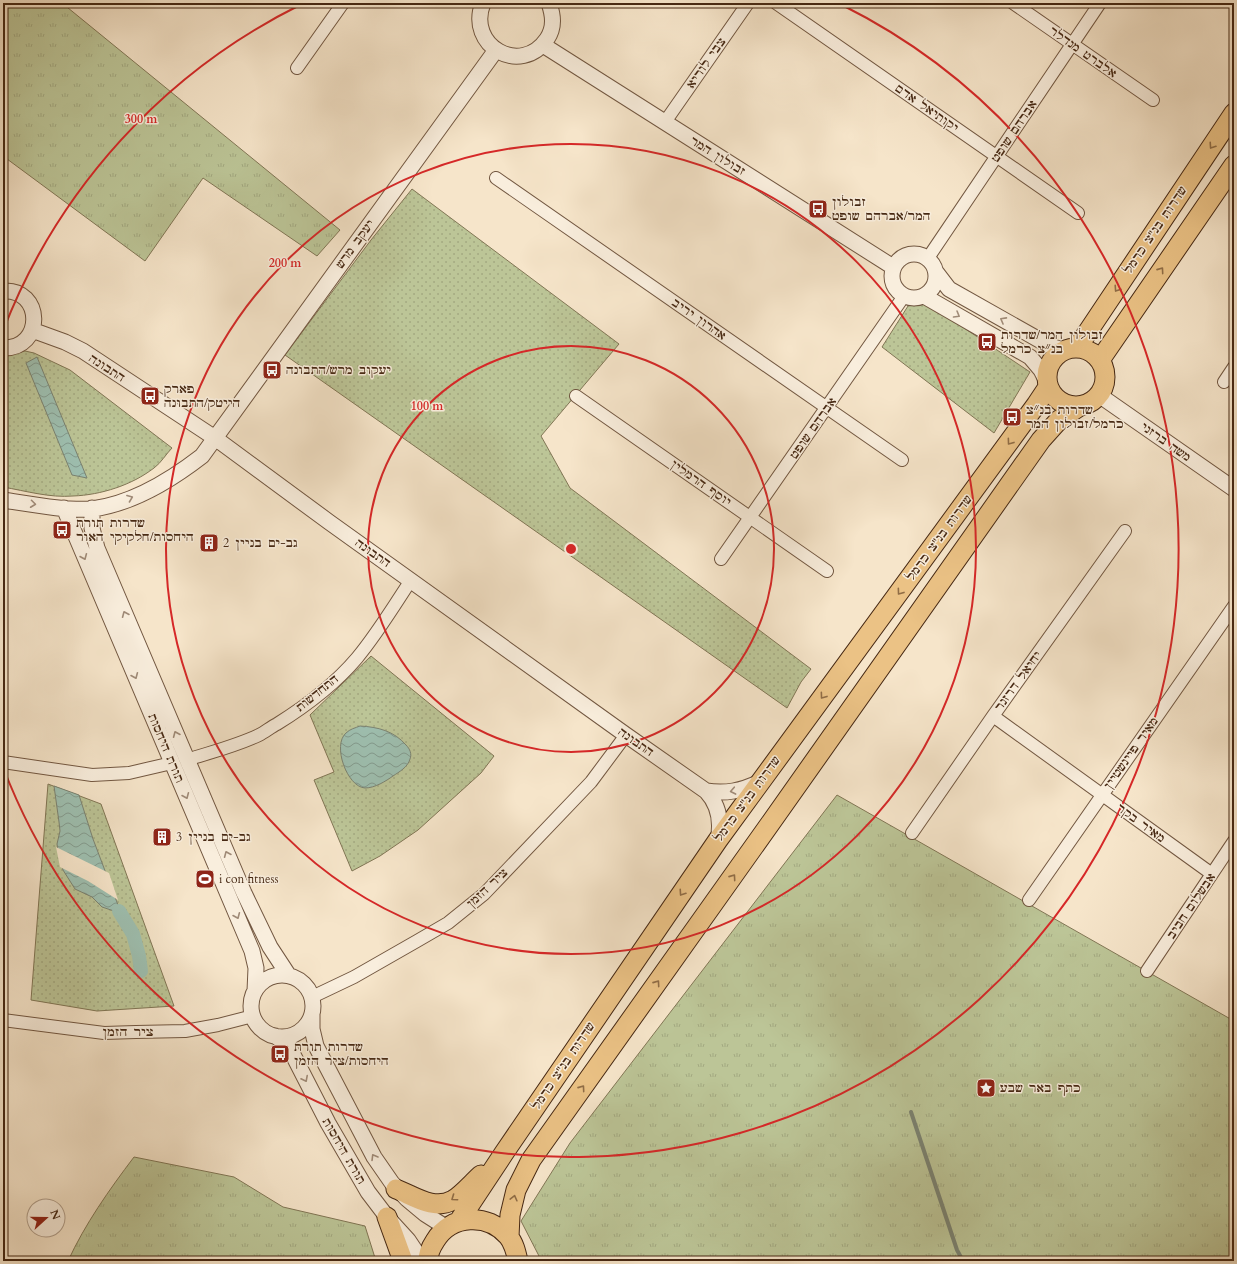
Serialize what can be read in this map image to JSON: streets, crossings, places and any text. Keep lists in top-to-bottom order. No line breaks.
{"streets":{"main road":["שדרות בנ\"צ כרמל"],"street":["אלברט מנדלר","צבי לוריא","יקותיאל אדם","אברהם שופט","זבולון המר","יעקב מרש","אהרון יריב","התבונה","משה ברזני","יוסף הרמלין","יחיאל דרזנר","התחדשות","תורת היחסות","מאיר פיינשטיין","מאיר בקר","ציר הזמן","אבשלום חביב"]},"crossings":[["אלברט מנדלר","אברהם שופט"],["צבי לוריא","זבולון המר"],["יקותיאל אדם","אברהם שופט"],["אברהם שופט","זבולון המר"],["אברהם שופט","אהרון יריב"],["אברהם שופט","יוסף הרמלין"],["שדרות בנ\"צ כרמל","התבונה"],["שדרות בנ\"צ כרמל","משה ברזני"],["שדרות בנ\"צ כרמל","תורת היחסות"],["יעקב מרש","התבונה"],["יעקב מרש","תורת היחסות"],["התבונה","התחדשות"],["התבונה","ציר הזמן"],["יחיאל דרזנר","מאיר בקר"],["התחדשות","תורת היחסות"],["תורת היחסות","ציר הזמן"],["מאיר פיינשטיין","מאיר בקר"],["מאיר בקר","אבשלום חביב"]],"places":{"bus stop":["זבולון המר/אברהם שופט","זבולון המר/שדרות בנ״צ כרמל","יעקוב מרש/התבונה","פארק הייטק/התבונה","שדרות בנ״צ כרמל/זבולון המר","שדרות תורת היחסות/חלקיקי האור","שדרות תורת היחסות/ציר הזמן"],"building":["גב-ים בניין 2","גב-ים בניין 3"],"sports":["i con fitness"],"place":["כתף באר שבע"]},"north":"right","rings":["300 m","200 m","100 m"]}
